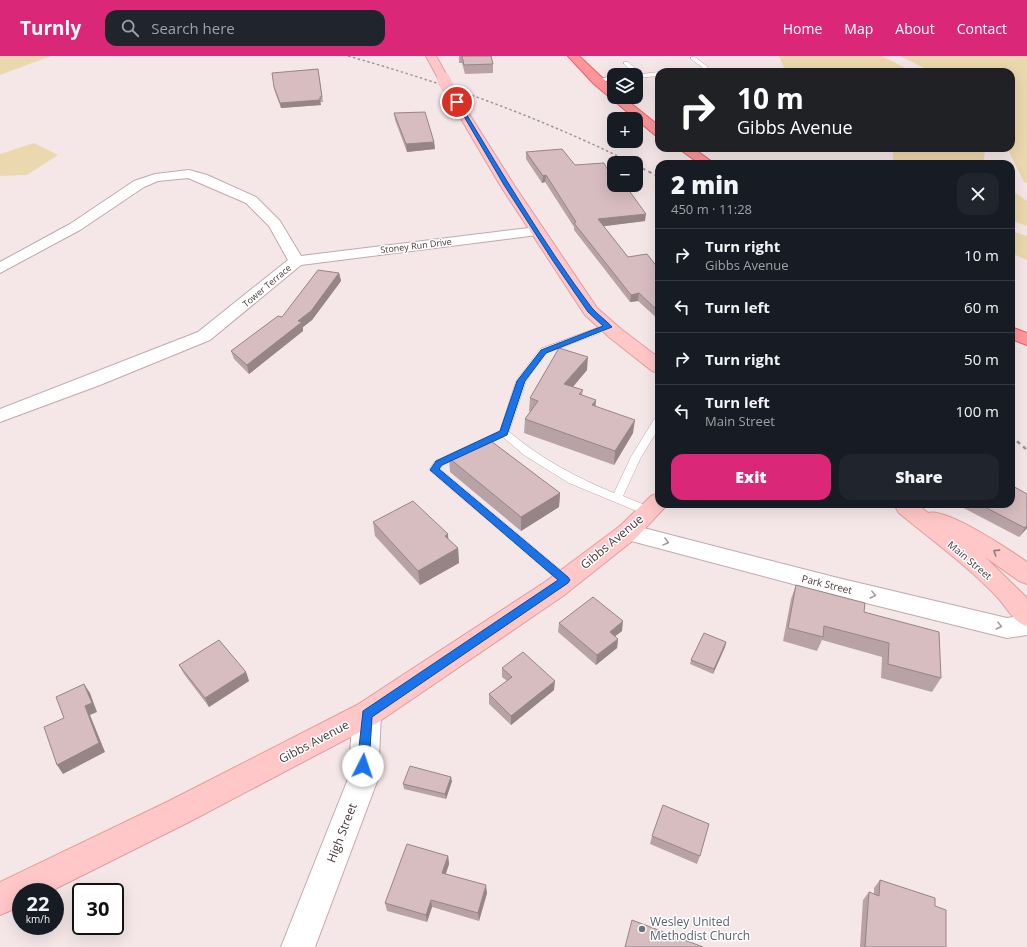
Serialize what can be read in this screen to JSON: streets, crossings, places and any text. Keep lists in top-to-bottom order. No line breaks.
{"streets":{"main road":["Gibbs Avenue","Main Street"],"street":["Stoney Run Drive","Tower Terrace","Park Street","High Street"]},"crossings":[["Stoney Run Drive","Tower Terrace"],["Gibbs Avenue","Park Street"],["Gibbs Avenue","High Street"]],"one_way":["Park Street"],"places":["Wesley United Methodist Church"],"page":{"header":"Turnly","search":"Search here","nav":["Home","Map","About","Contact"],"map_buttons":["+","−"],"turn":["10 m","Gibbs Avenue"],"heading":["2 min","450 m · 11:28"],"list":[{"name":"Turn right","note":"Gibbs Avenue","value":"10 m"},{"name":"Turn left","value":"60 m"},{"name":"Turn right","value":"50 m"},{"name":"Turn left","note":"Main Street","value":"100 m"}],"buttons":["Exit","Share"],"speed":"22 km/h","limit":"30"}}
